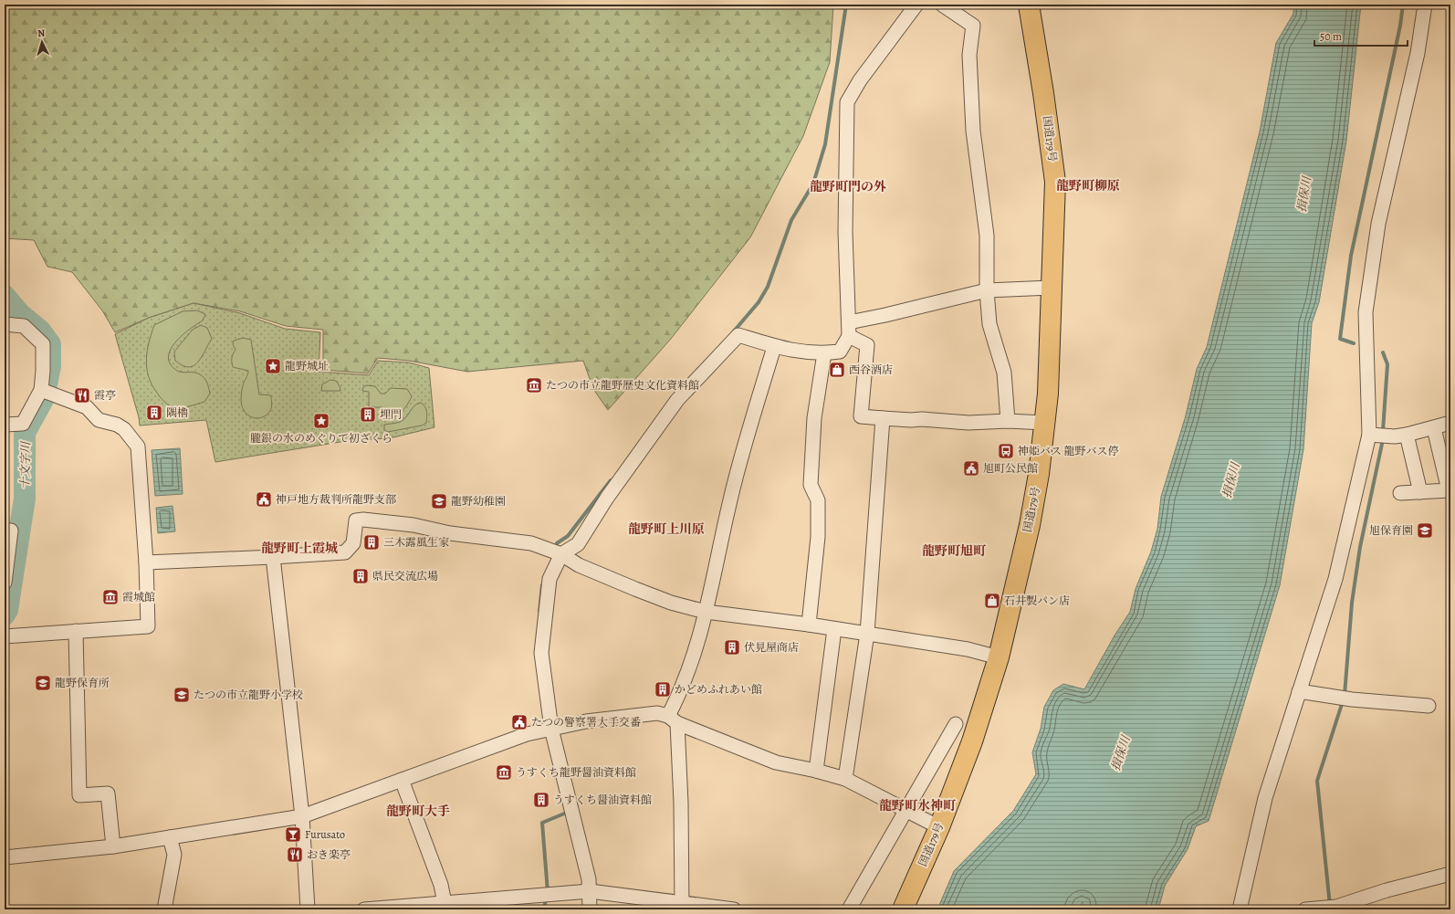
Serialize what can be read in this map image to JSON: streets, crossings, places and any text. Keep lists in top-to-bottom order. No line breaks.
{"streets":{"highway":["国道179号"]},"districts":["龍野町柳原","龍野町門の外","龍野町上川原","龍野町上霞城","龍野町旭町","龍野町水神町","龍野町大手"],"water":["揖保川","十文字川"],"places":{"place":["龍野城址","朧銀の水のめぐりて初ざくら"],"shop":["西谷酒店","石井製パン店"],"museum":["たつの市立龍野歴史文化資料館","霞城館","うすくち龍野醤油資料館"],"restaurant":["霞亭","おき楽亭"],"building":["隅櫓","埋門","三木露風生家","県民交流広場","伏見屋商店","かどめふれあい館","うすくち醤油資料館"],"bus stop":["神姫バス 龍野バス停"],"public building":["旭町公民館","神戸地方裁判所龍野支部","たつの警察署大手交番"],"school or university":["龍野幼稚園","旭保育園","龍野保育所","たつの市立龍野小学校"],"bar":["Furusato"]},"scale_bar":"50 m","north":"top"}
